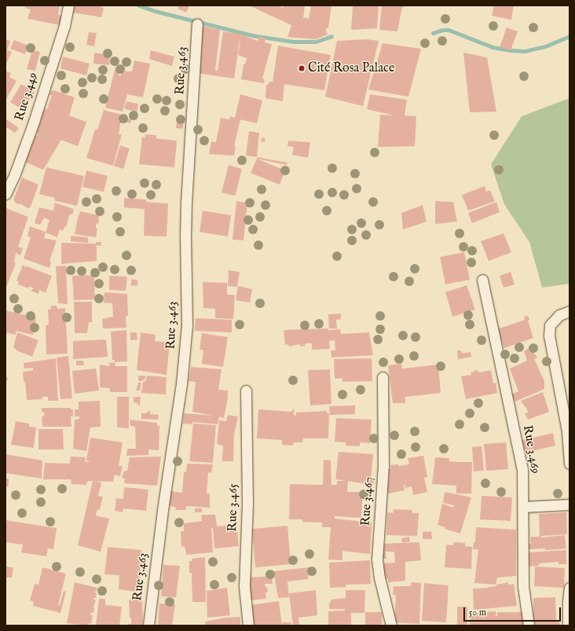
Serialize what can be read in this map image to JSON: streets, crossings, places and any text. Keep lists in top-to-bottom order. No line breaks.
{"streets":{"street":["Rue 3.463","Rue 3.449","Rue 3.469","Rue 3.467","Rue 3.465"]},"places":["Cité Rosa Palace"],"scale_bar":"50 m"}
